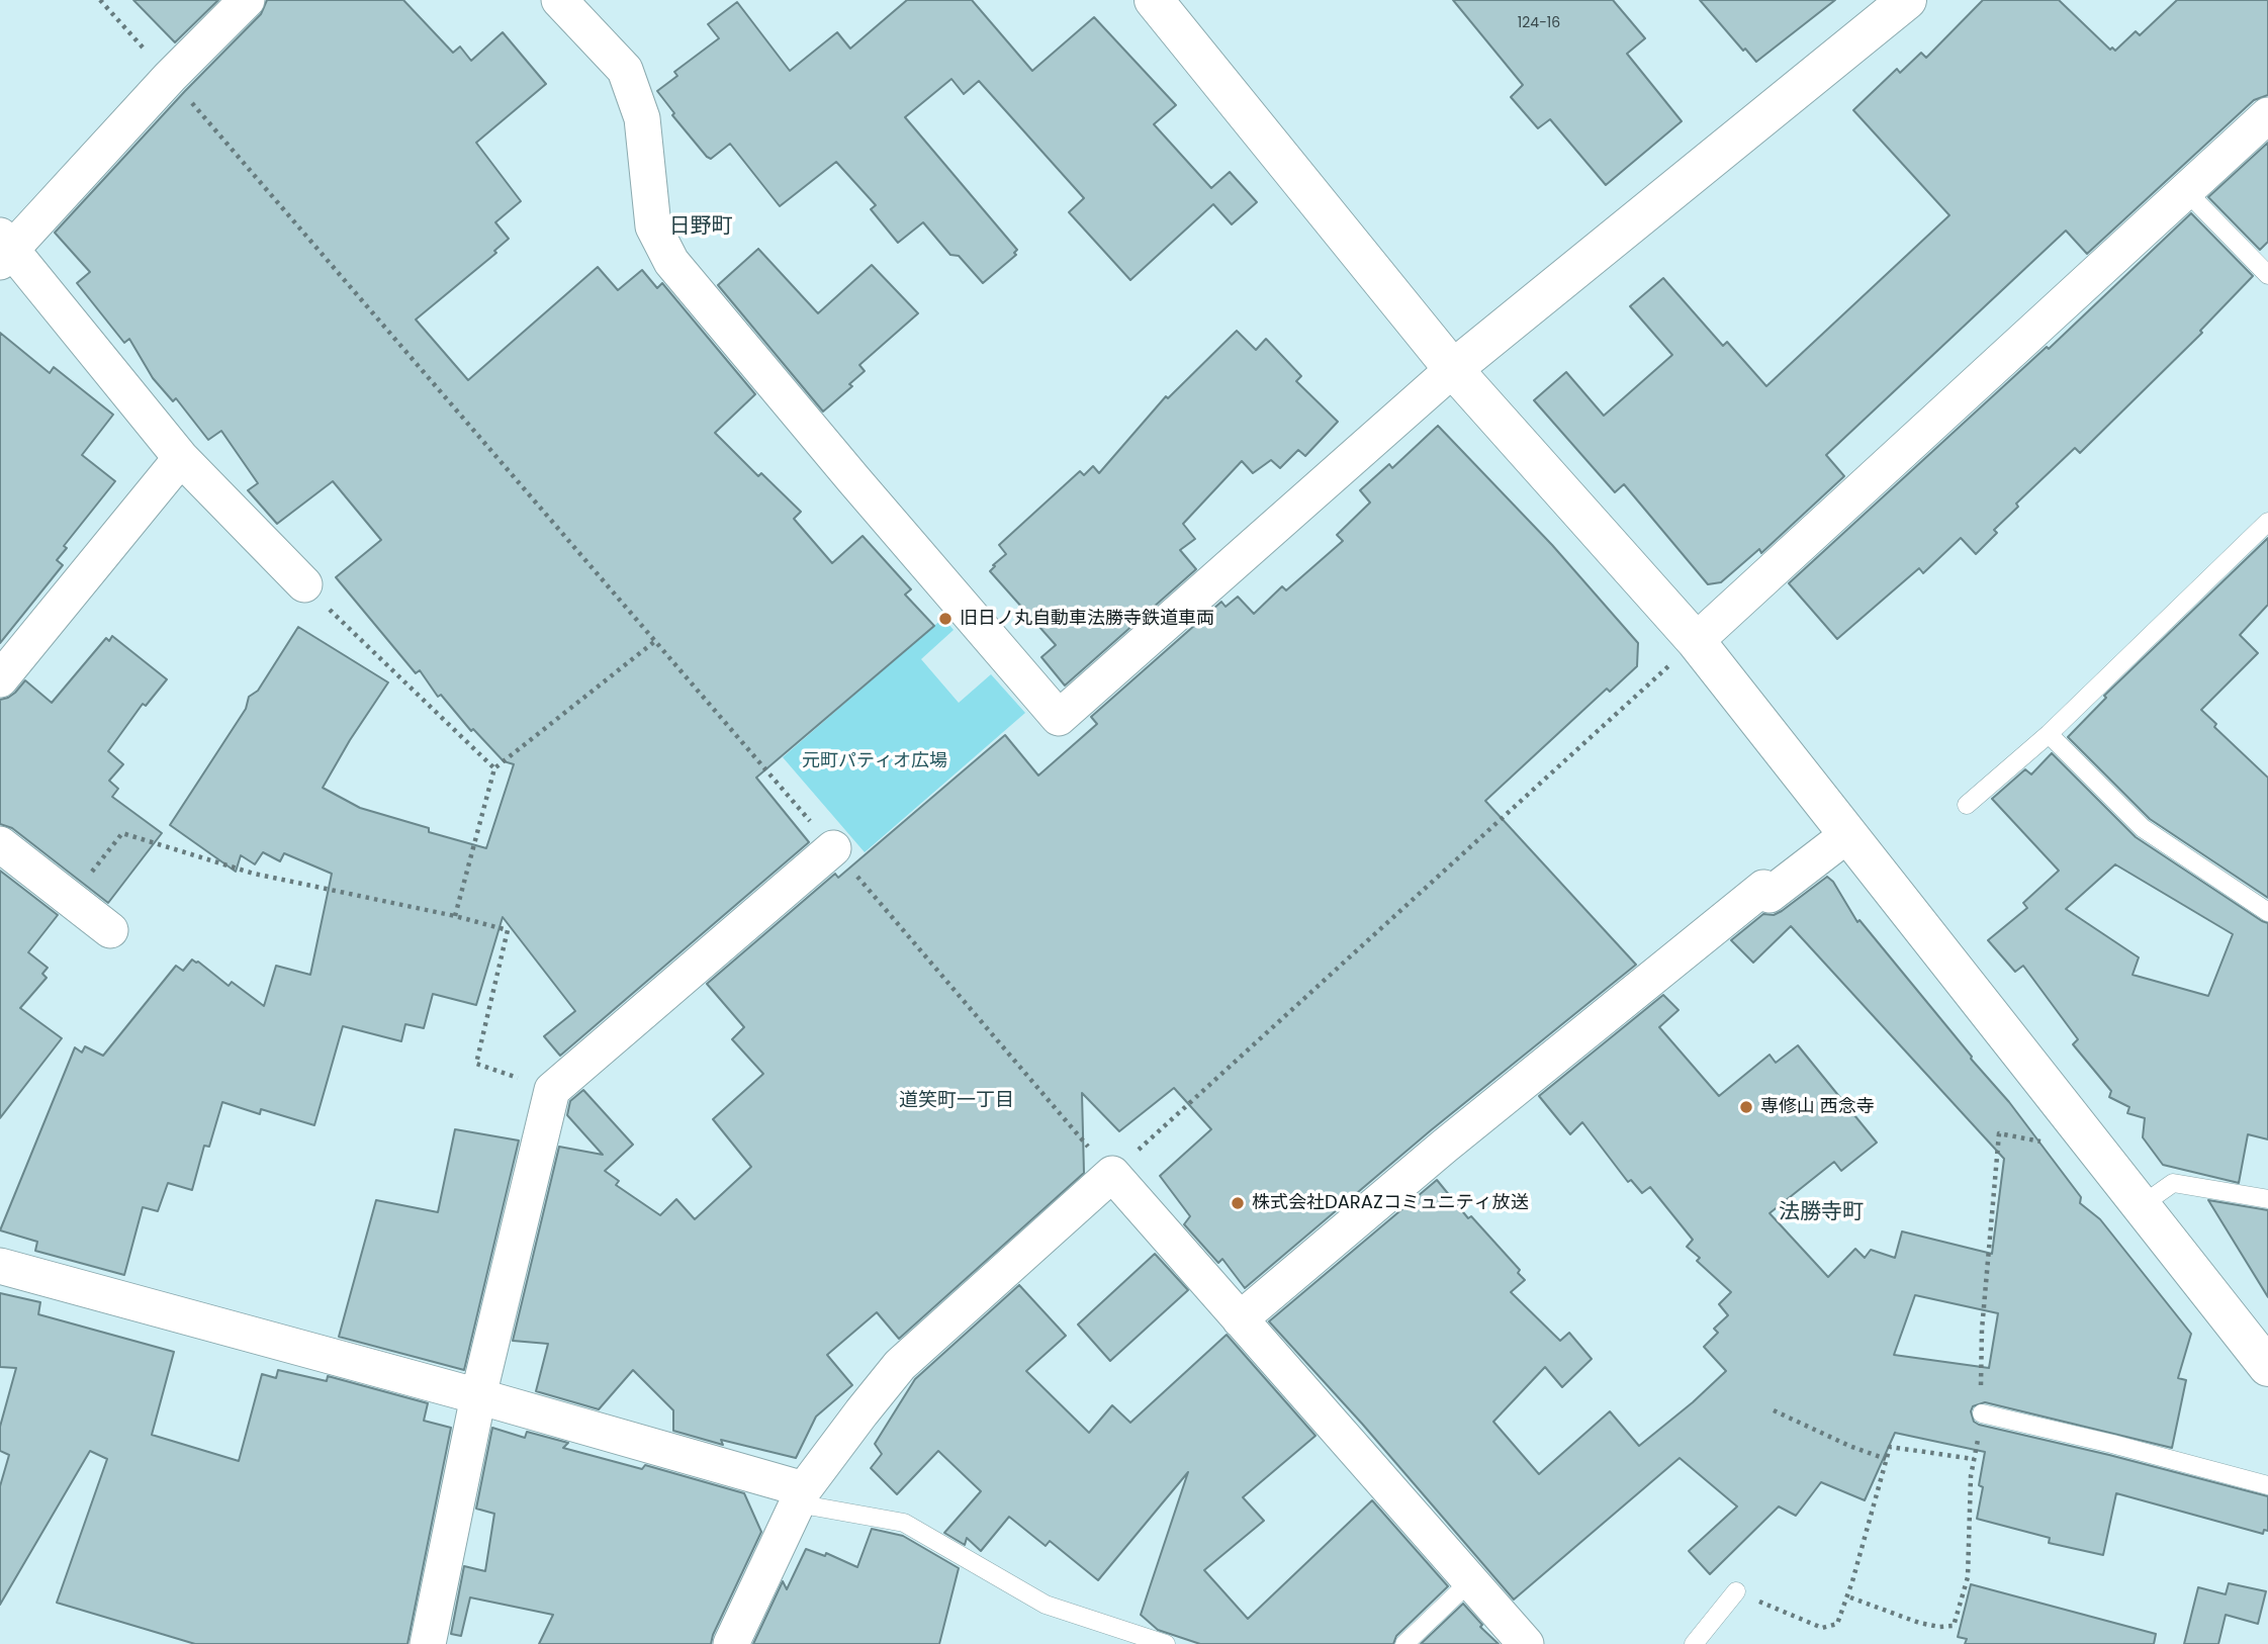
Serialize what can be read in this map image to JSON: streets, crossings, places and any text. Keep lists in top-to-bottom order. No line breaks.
{"districts":["日野町","道笑町一丁目","法勝寺町"],"parks":["元町パティオ広場"],"places":["旧日ノ丸自動車法勝寺鉄道車両","専修山 西念寺","株式会社DARAZコミュニティ放送"],"house_numbers":["124-16"]}
